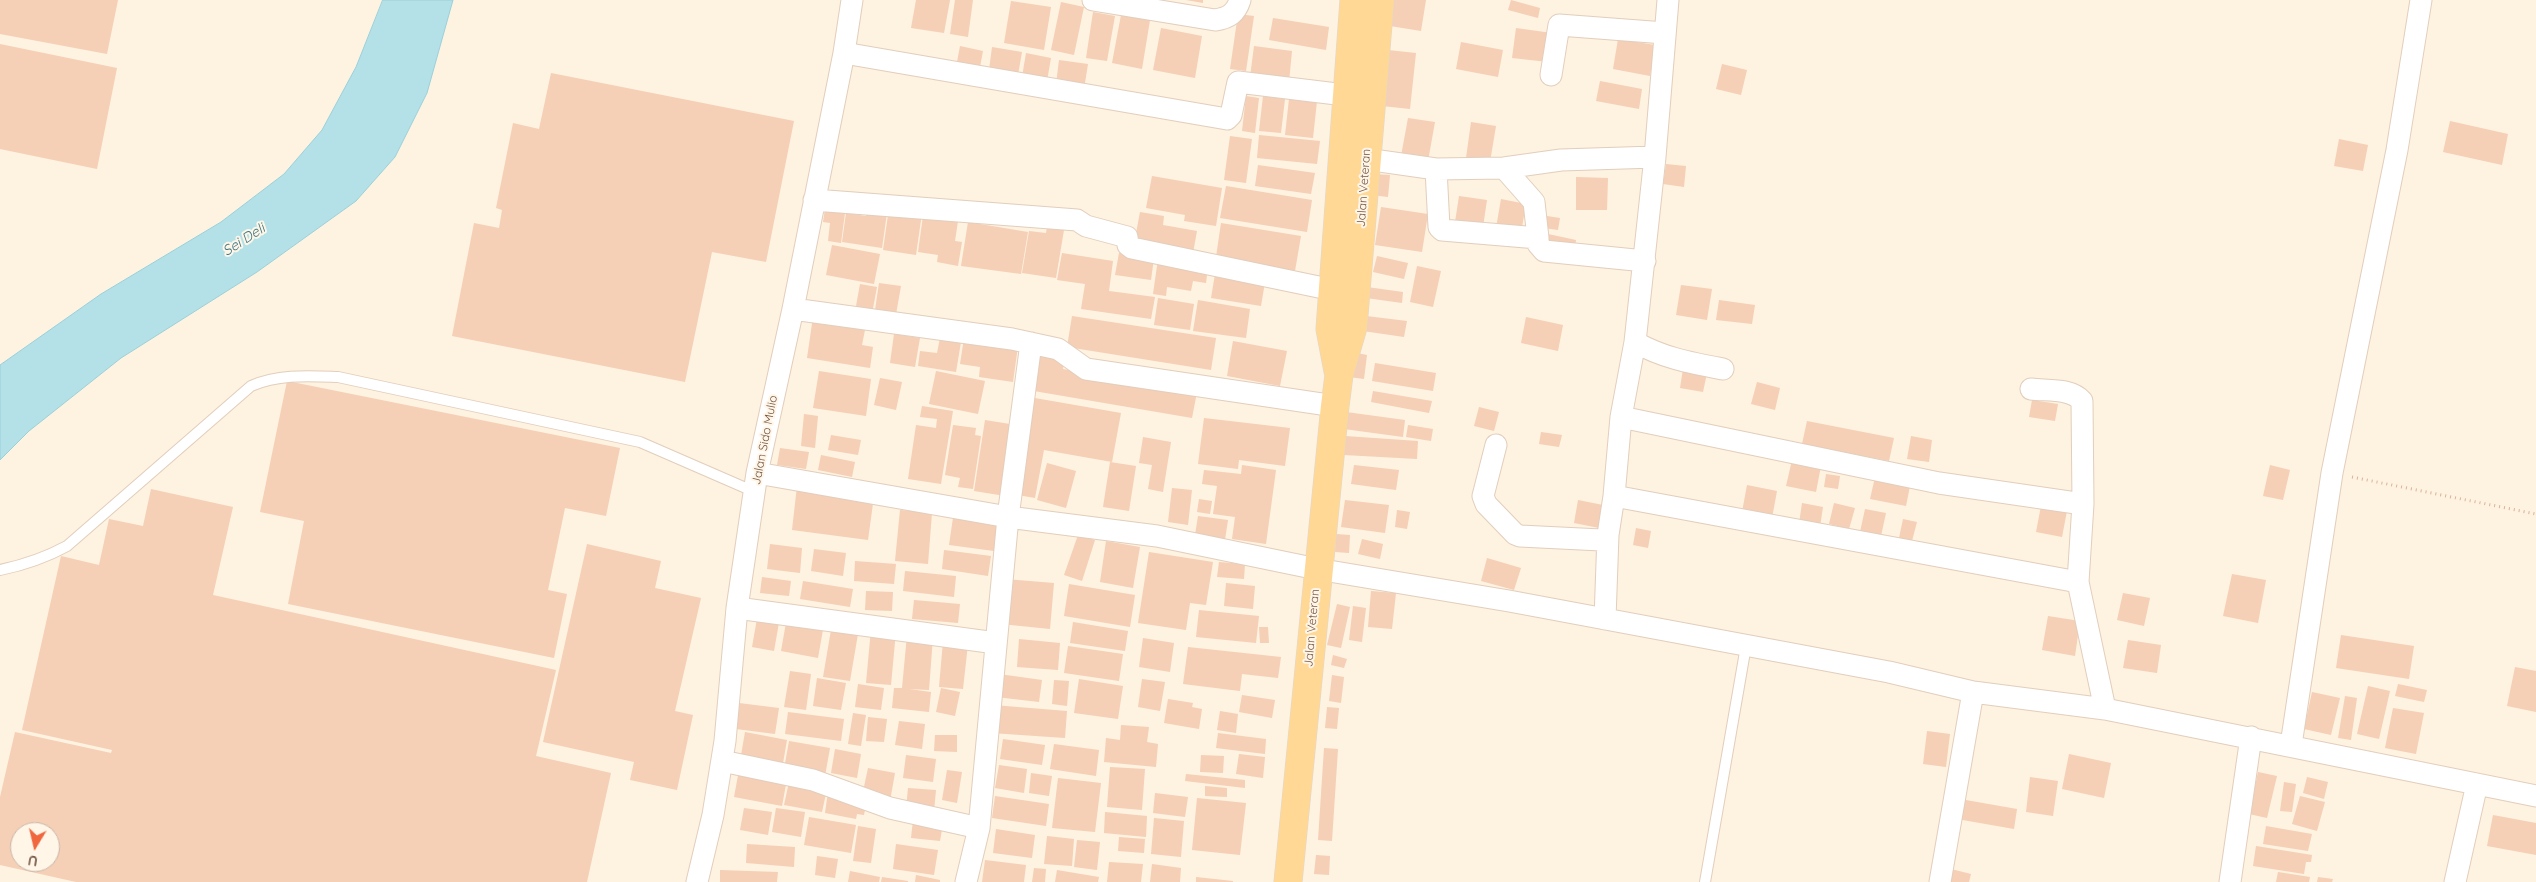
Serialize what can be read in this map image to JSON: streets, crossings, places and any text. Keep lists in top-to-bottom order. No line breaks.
{"streets":{"main road":["Jalan Veteran"],"street":["Jalan Sido Mulio"]},"water":["Sei Deli"],"north":"bottom"}
